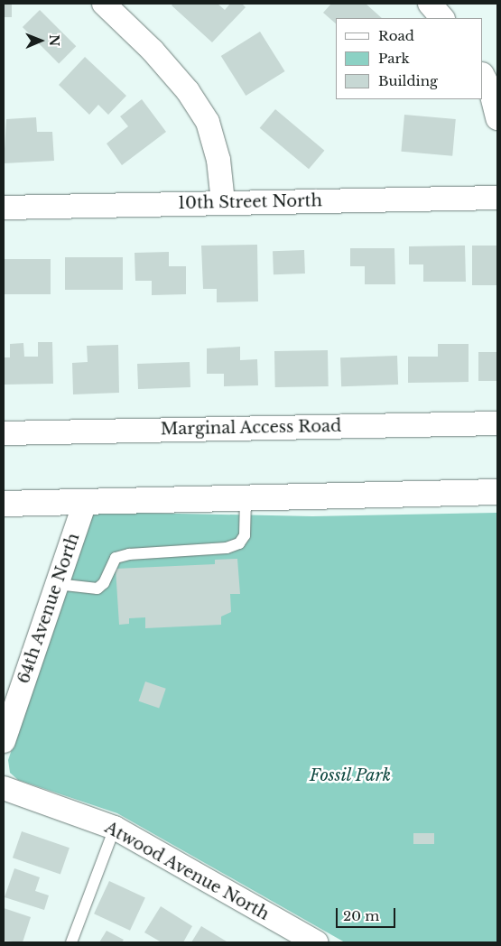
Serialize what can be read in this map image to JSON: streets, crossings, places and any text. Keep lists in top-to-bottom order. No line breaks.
{"streets":{"street":["10th Street North","Marginal Access Road","64th Avenue North","Atwood Avenue North"]},"parks":["Fossil Park"],"legend":["Road","Park","Building"],"scale_bar":"20 m","north":"right"}
